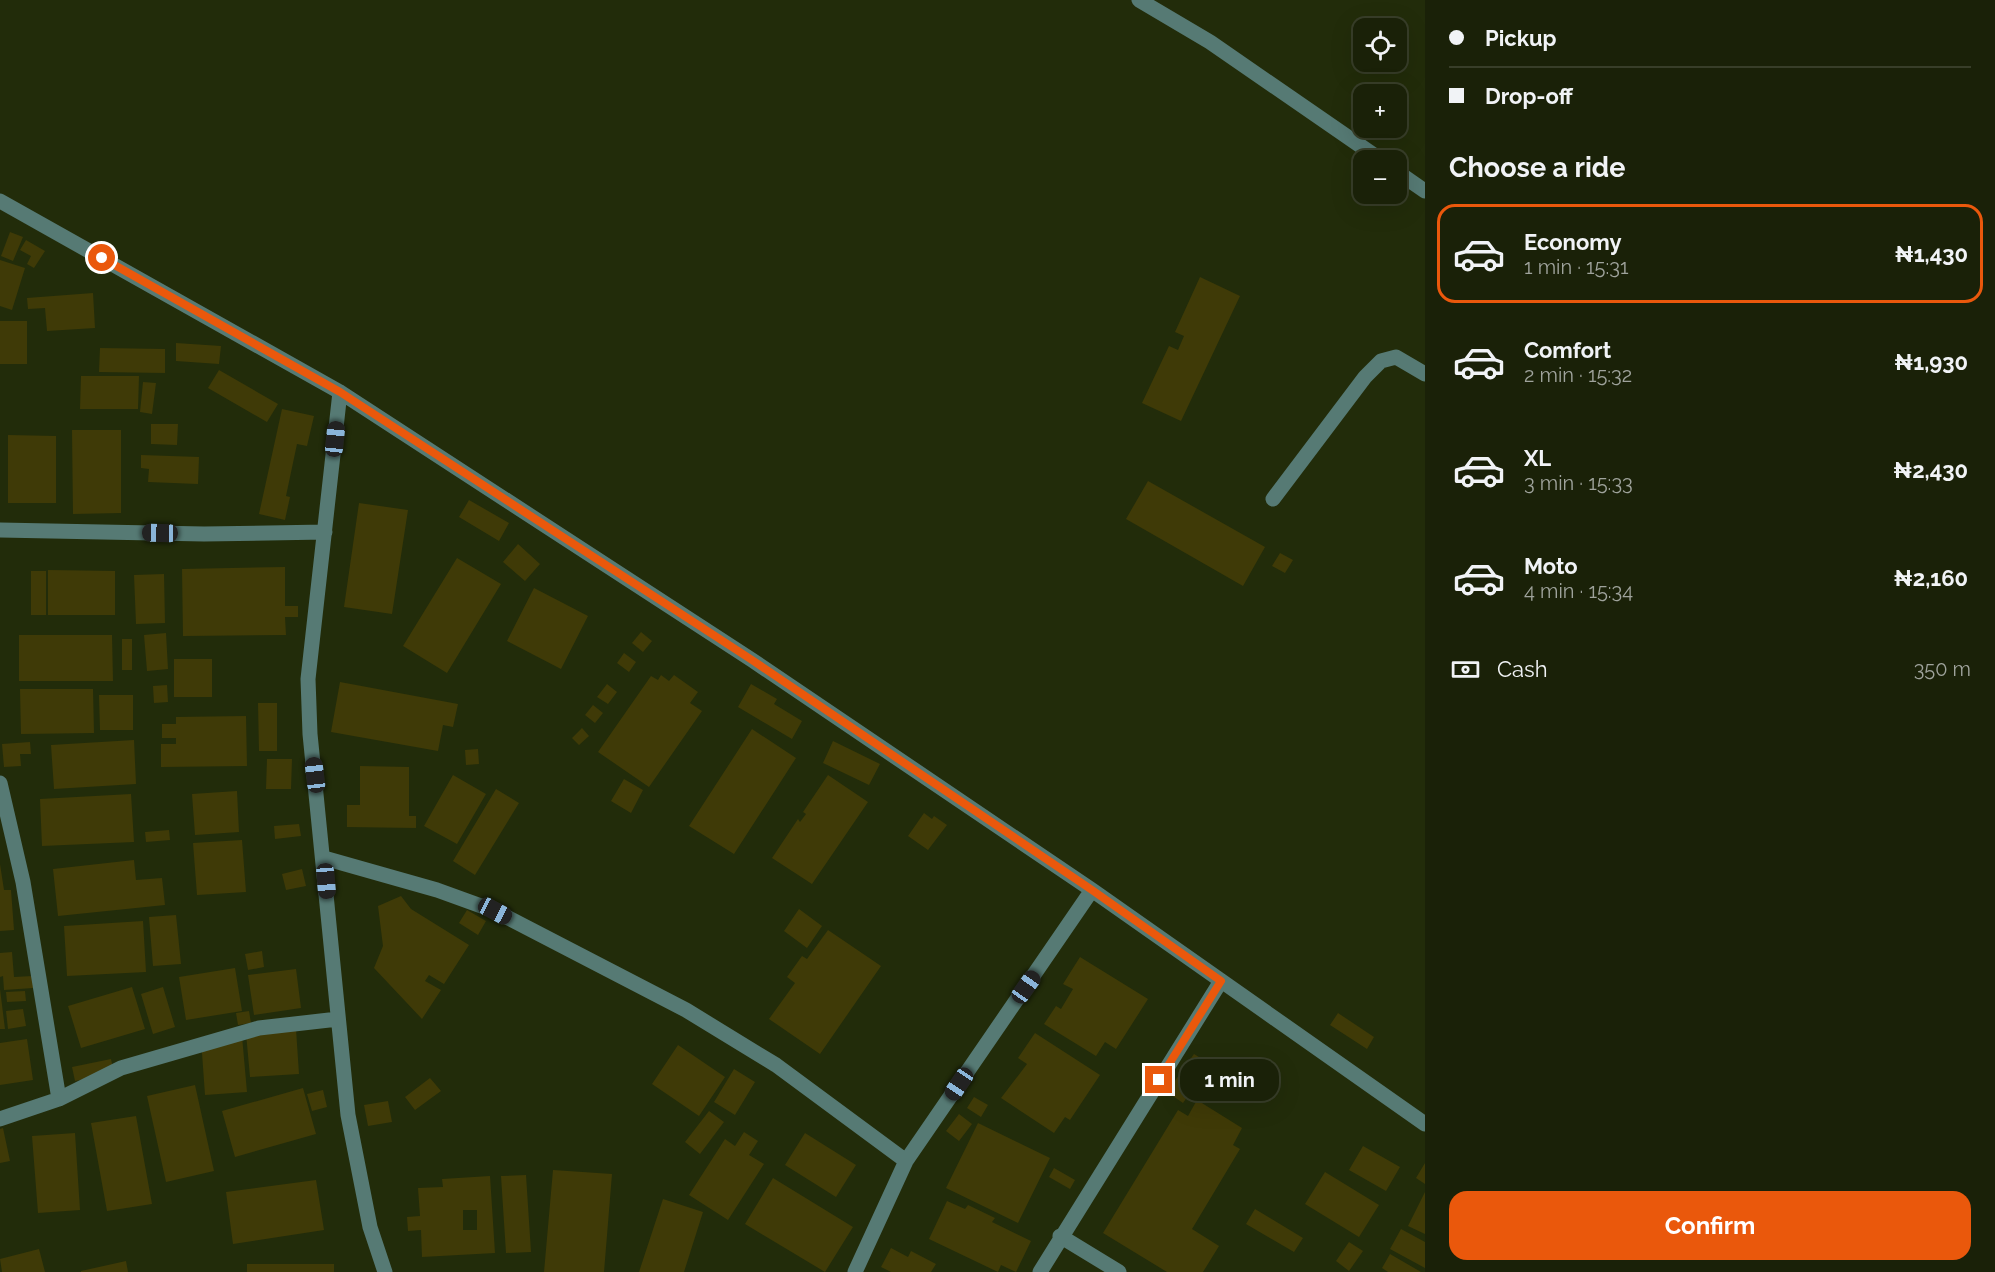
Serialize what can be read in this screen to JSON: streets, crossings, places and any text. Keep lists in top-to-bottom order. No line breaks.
{"page":{"banner":["Pickup","Drop-off"],"map_buttons":["+","−"],"heading":"Choose a ride","list":[{"name":"Economy","note":"1 min · 15:31","value":"₦1,430"},{"name":"Comfort","note":"2 min · 15:32","value":"₦1,930"},{"name":"XL","note":"3 min · 15:33","value":"₦2,430"},{"name":"Moto","note":"4 min · 15:34","value":"₦2,160"}],"pay":["Cash","350 m"],"bubble":"1 min","buttons":"Confirm"}}
